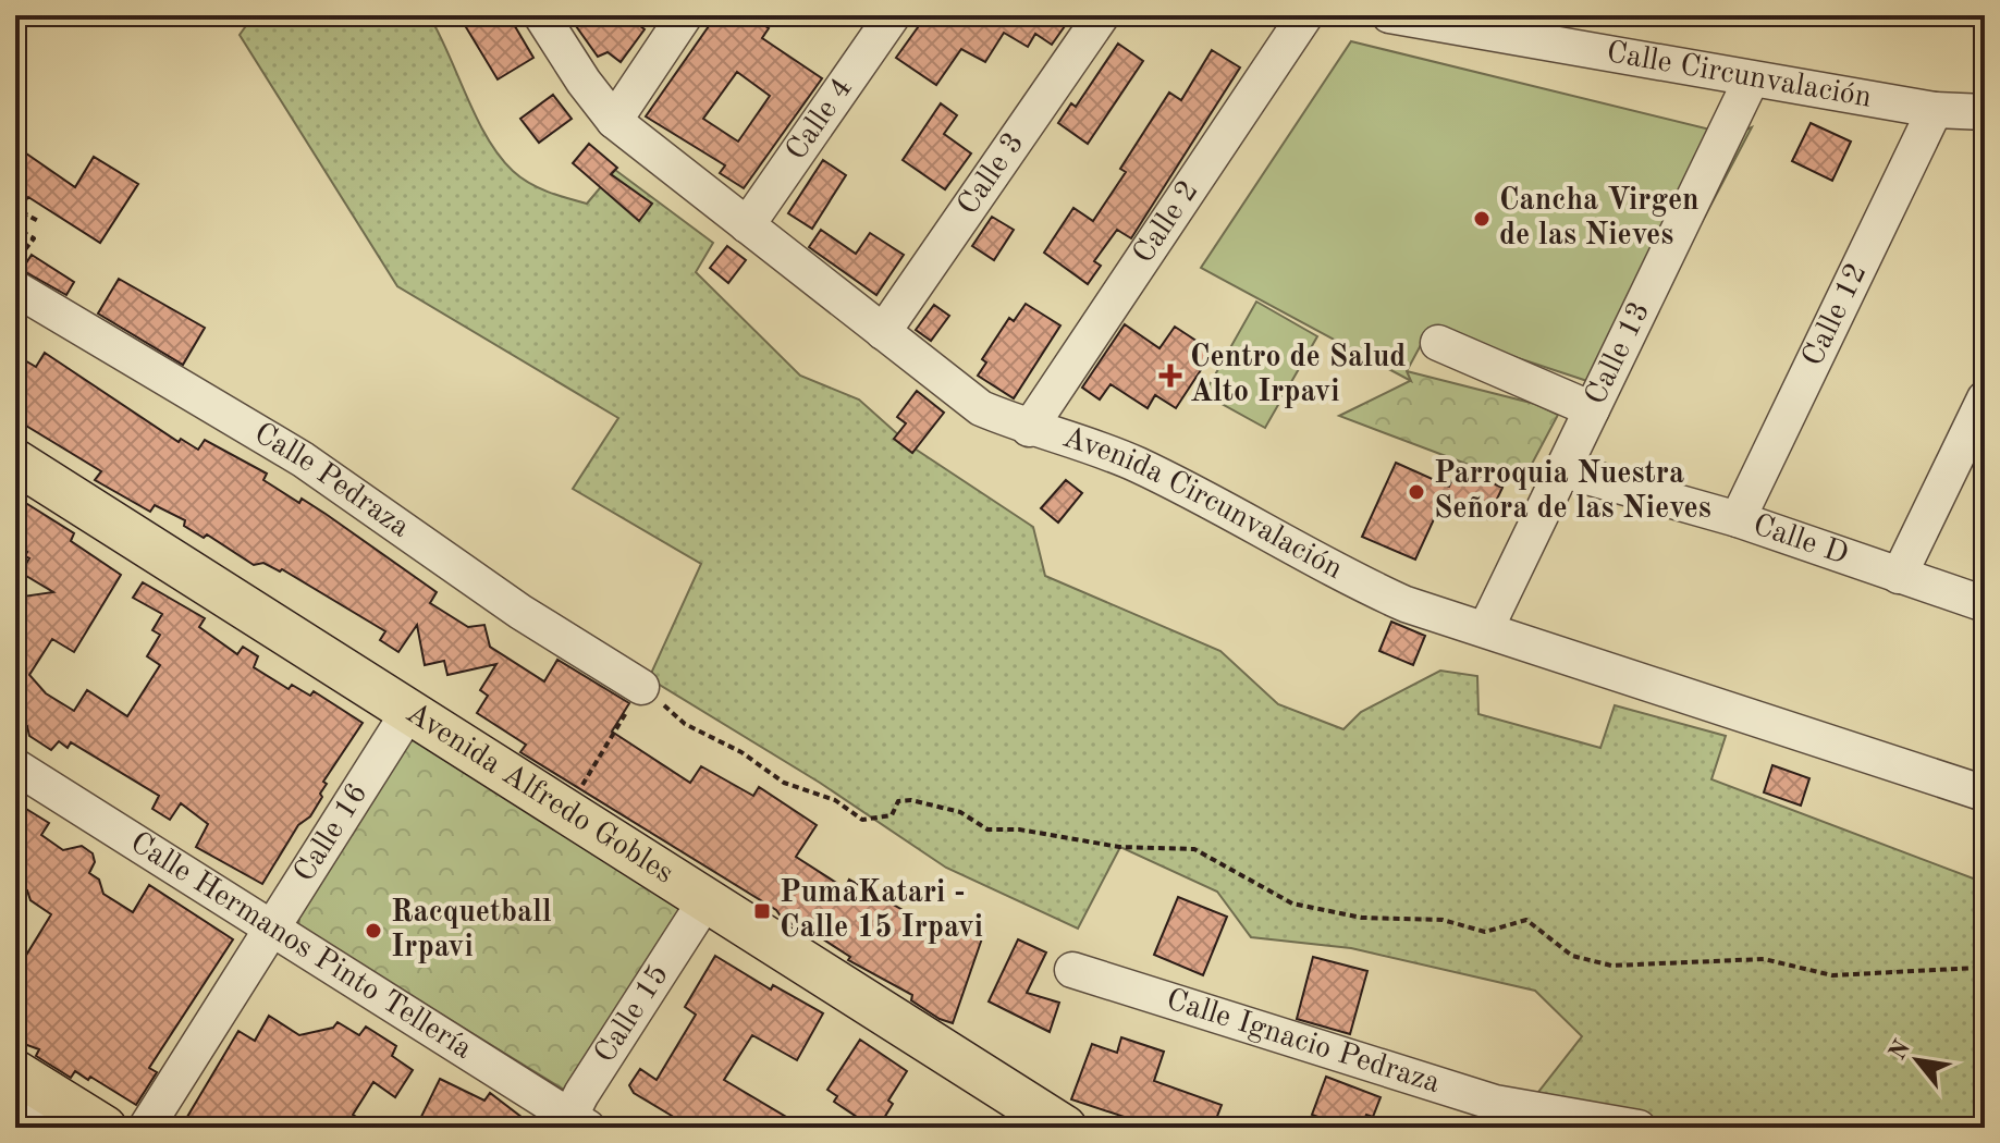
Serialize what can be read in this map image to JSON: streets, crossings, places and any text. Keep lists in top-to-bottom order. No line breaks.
{"streets":{"main road":["Avenida Alfredo Gobles"],"street":["Calle Circunvalación","Calle 4","Calle 3","Calle 2","Calle 12","Calle 13","Calle Pedraza","Avenida Circunvalación","Calle D","Calle 16","Calle Hermanos Pinto Tellería","Calle 15","Calle Ignacio Pedraza"]},"crossings":[["Calle Circunvalación","Calle 12"],["Calle Circunvalación","Calle 13"],["Calle 4","Avenida Circunvalación"],["Calle 3","Avenida Circunvalación"],["Calle 2","Avenida Circunvalación"],["Calle 12","Calle D"],["Calle 13","Avenida Circunvalación"],["Calle 13","Calle D"],["Avenida Alfredo Gobles","Calle 16"],["Avenida Alfredo Gobles","Calle 15"],["Calle 16","Calle Hermanos Pinto Tellería"],["Calle Hermanos Pinto Tellería","Calle 15"]],"places":{"other":["Cancha Virgen de las Nieves","Parroquia Nuestra Señora de las Nieves","Racquetball Irpavi"],"health":["Centro de Salud Alto Irpavi"],"transit":["PumaKatari - Calle 15 Irpavi"]},"north":"top left"}
